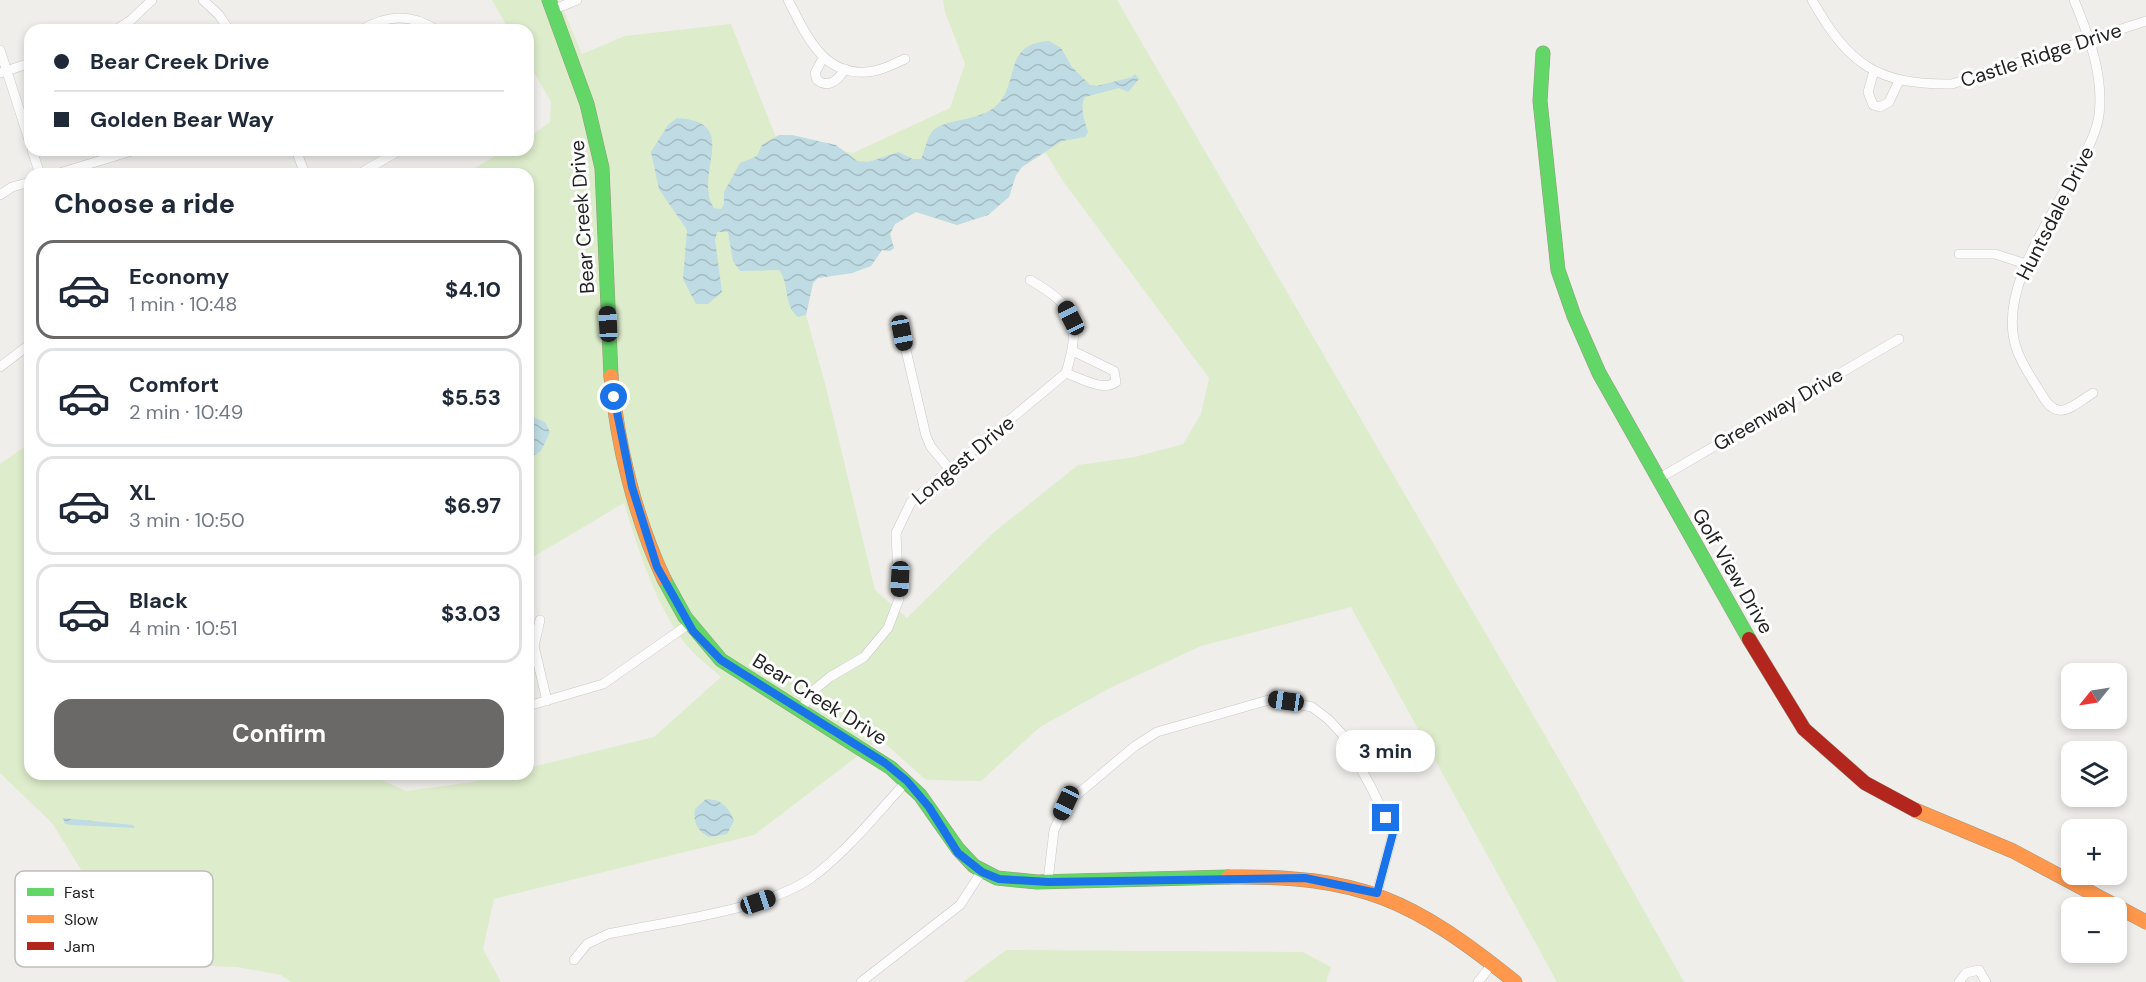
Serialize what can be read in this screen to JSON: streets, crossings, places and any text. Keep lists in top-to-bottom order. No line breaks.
{"streets":{"street":["Castle Ridge Drive","Huntsdale Drive","Bear Creek Drive","Greenway Drive","Longest Drive","Golf View Drive"]},"crossings":[["Castle Ridge Drive","Huntsdale Drive"],["Bear Creek Drive","Longest Drive"],["Greenway Drive","Golf View Drive"]],"legend":["Fast","Slow","Jam"],"north":"bottom left","page":{"banner":["Bear Creek Drive","Golden Bear Way"],"heading":"Choose a ride","list":[{"name":"Economy","note":"1 min · 10:48","value":"$4.10"},{"name":"Comfort","note":"2 min · 10:49","value":"$5.53"},{"name":"XL","note":"3 min · 10:50","value":"$6.97"},{"name":"Black","note":"4 min · 10:51","value":"$3.03"}],"map_buttons":["+","−"],"buttons":"Confirm","bubble":"3 min"}}
